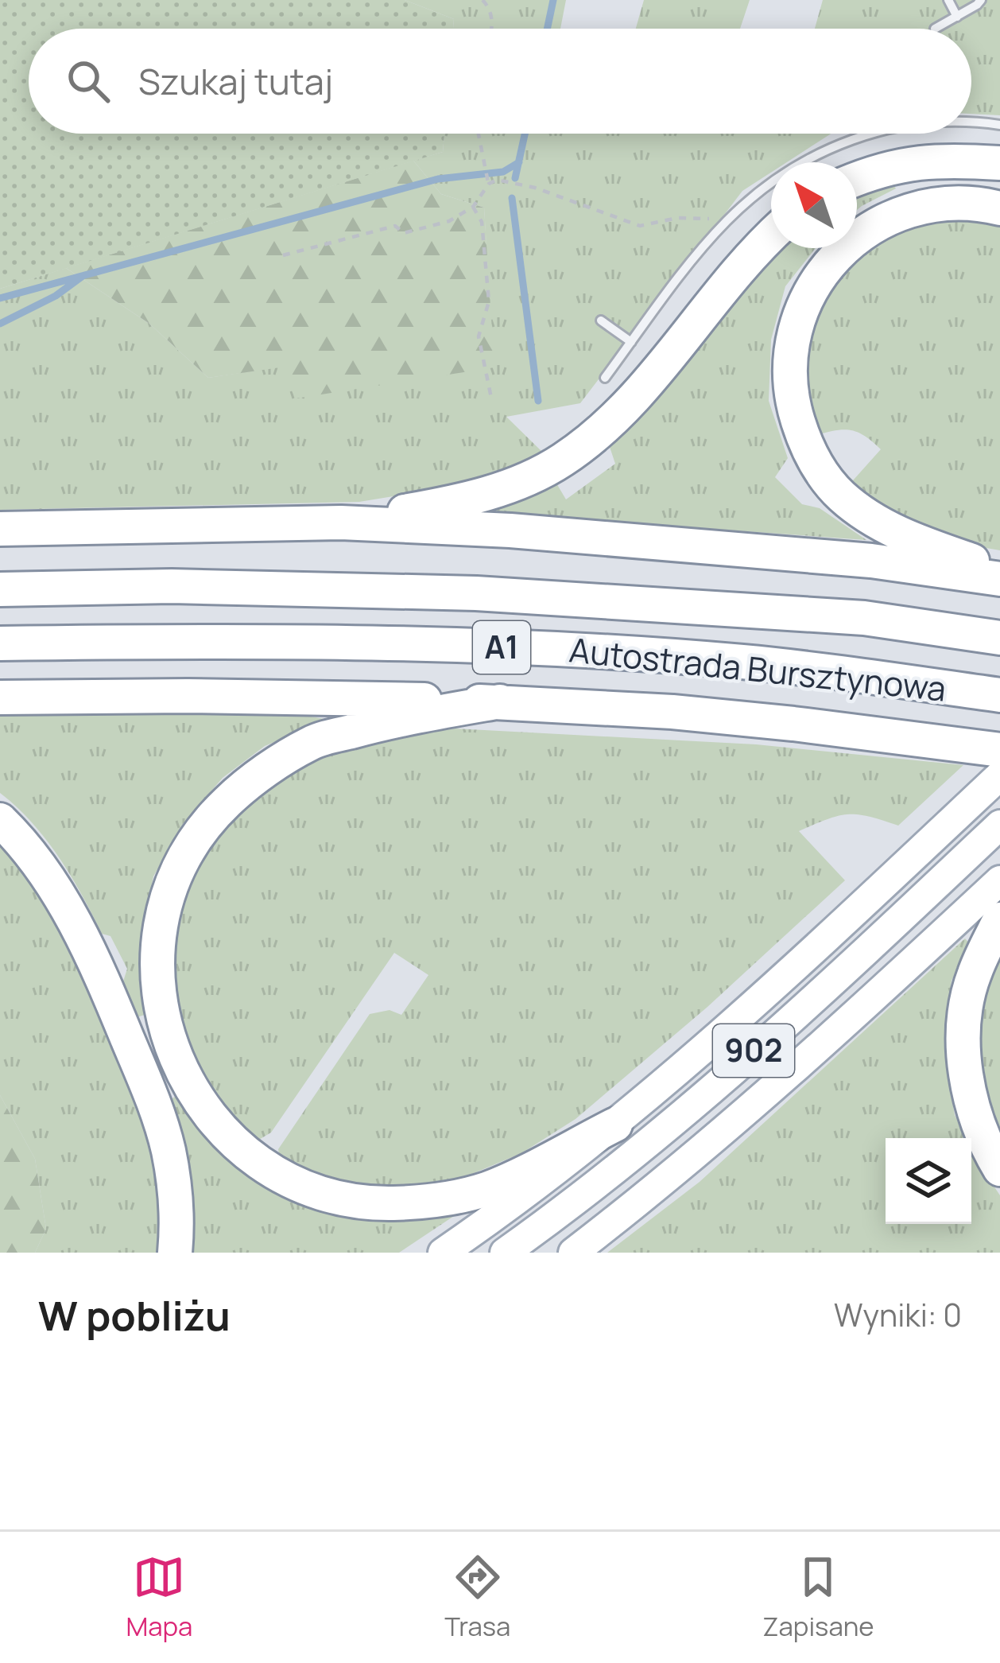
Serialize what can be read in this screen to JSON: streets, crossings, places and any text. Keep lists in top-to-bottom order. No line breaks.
{"streets":{"highway":["A1","Autostrada Bursztynowa"],"main road":["902"]},"north":"top left","page":{"search":"Szukaj tutaj","heading":["W pobliżu","Wyniki: 0"],"nav":["Mapa","Trasa","Zapisane"]}}
